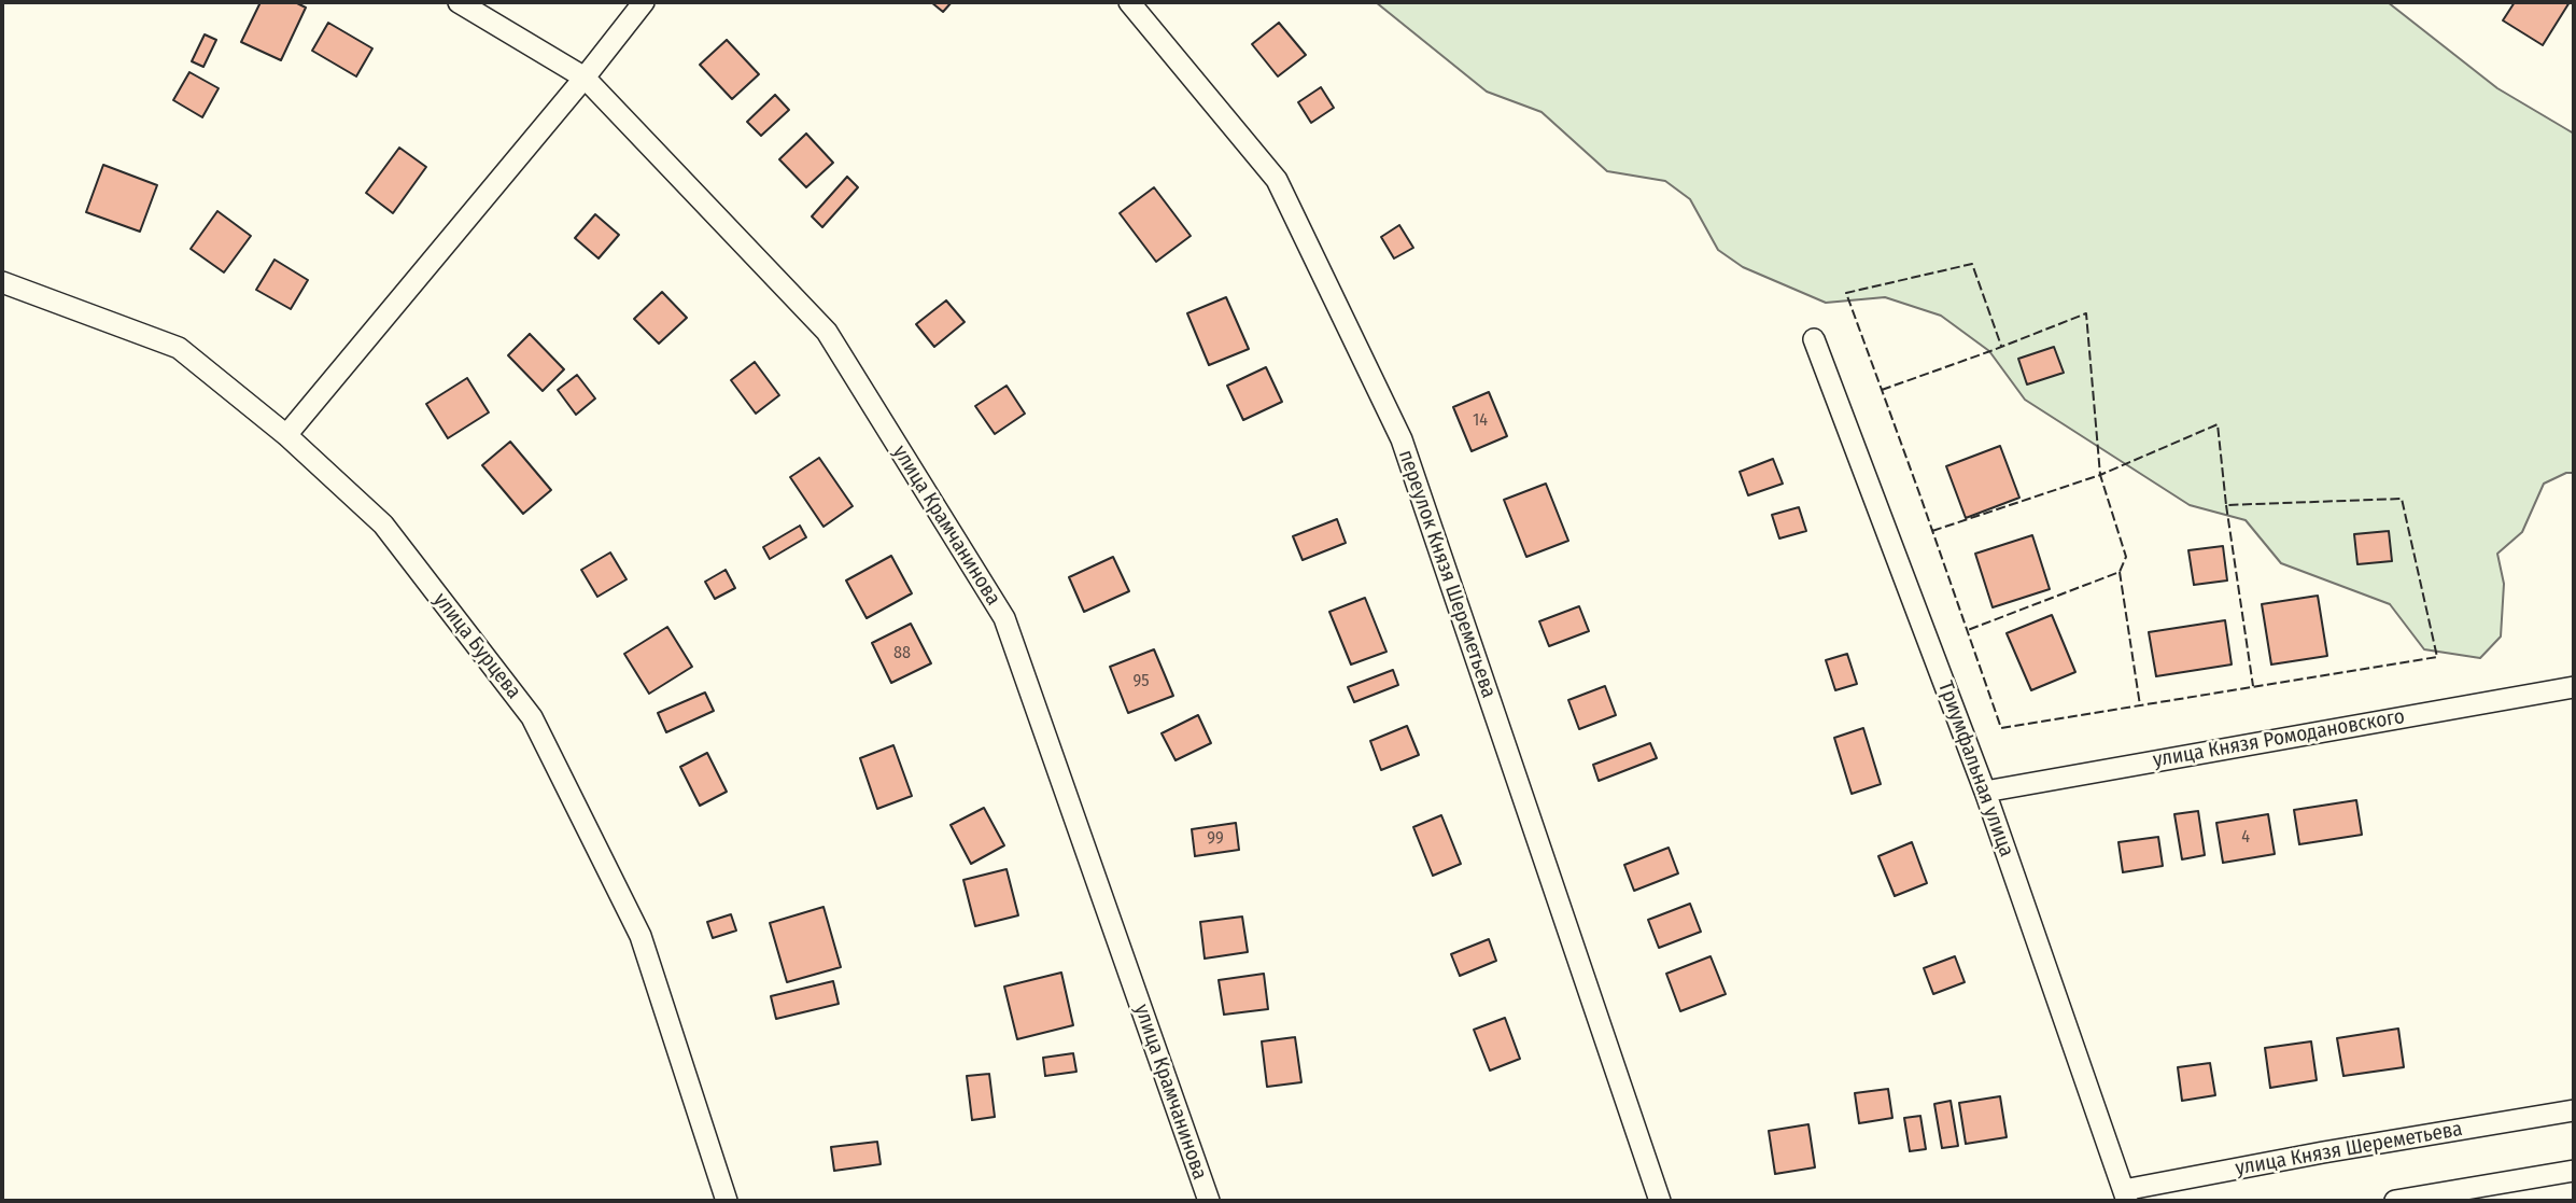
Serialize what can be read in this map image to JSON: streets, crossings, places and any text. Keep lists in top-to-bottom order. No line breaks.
{"streets":{"street":["улица Крамчанинова","переулок Князя Шереметьева","улица Бурцева","улица Князя Ромодановского","Триумфальная улица","улица Князя Шереметьева"]},"crossings":[["улица Князя Ромодановского","Триумфальная улица"],["Триумфальная улица","улица Князя Шереметьева"]],"house_numbers":["14","88","95","4","99"]}
